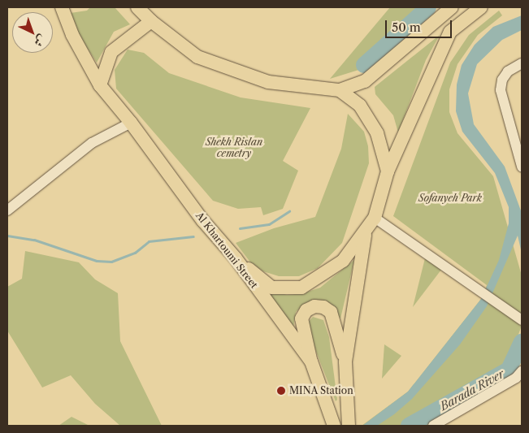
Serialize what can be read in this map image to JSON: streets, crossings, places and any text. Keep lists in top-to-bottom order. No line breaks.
{"streets":{"main road":["Al Khartoumi Street"]},"water":["Barada River"],"parks":["Shekh Rislan cemetry","Sofanyeh Park"],"places":["MINA Station"],"scale_bar":"50 m","north":"bottom right"}
